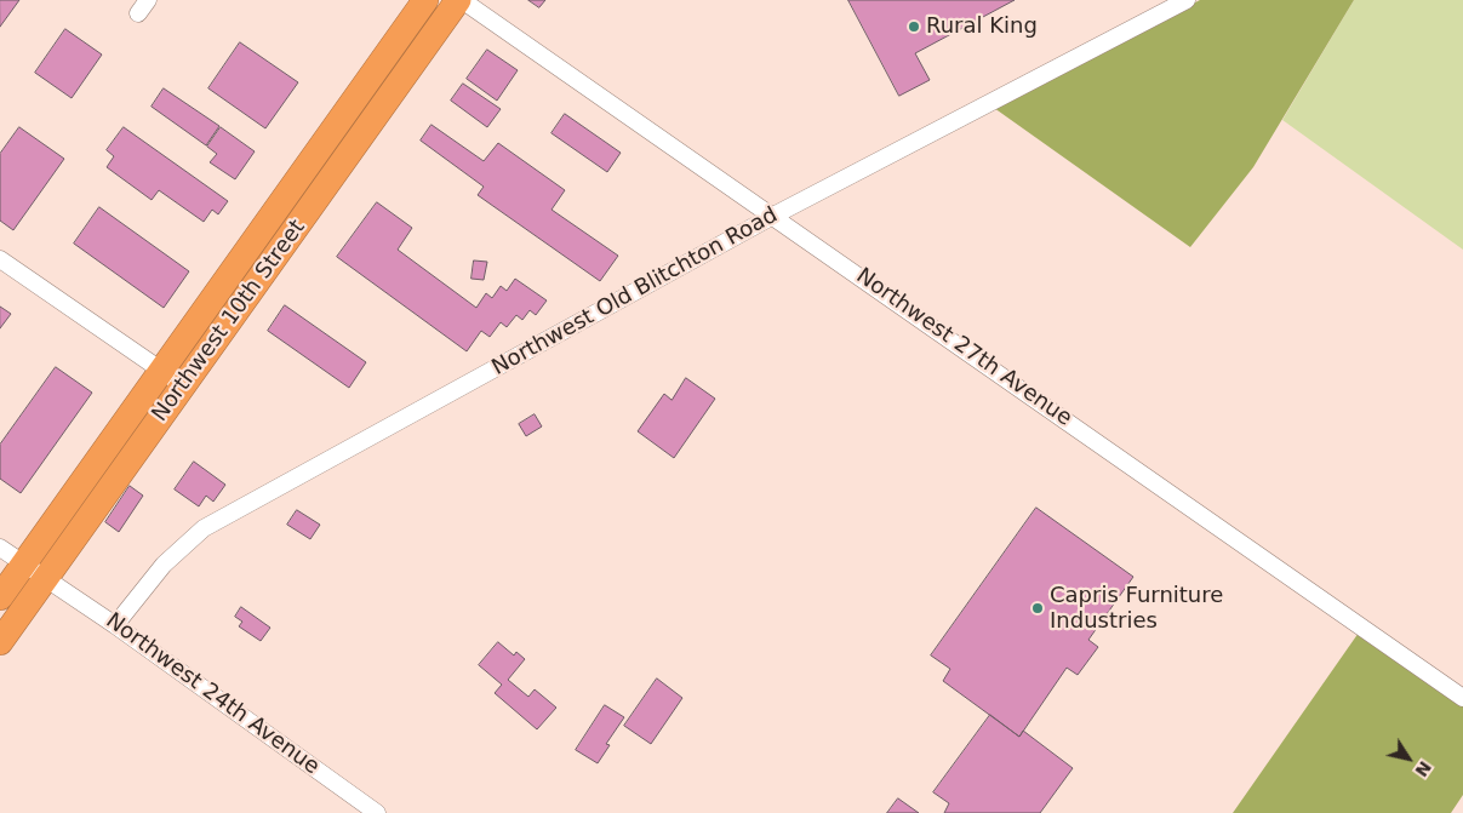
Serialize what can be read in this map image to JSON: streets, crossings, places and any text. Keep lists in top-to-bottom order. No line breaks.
{"streets":{"highway":["Northwest 10th Street"],"street":["Northwest Old Blitchton Road","Northwest 27th Avenue","Northwest 24th Avenue"]},"crossings":[["Northwest Old Blitchton Road","Northwest 27th Avenue"],["Northwest Old Blitchton Road","Northwest 24th Avenue"],["Northwest 10th Street","Northwest 27th Avenue"],["Northwest 10th Street","Northwest 24th Avenue"]],"places":["Rural King","Capris Furniture Industries"],"north":"bottom right"}
